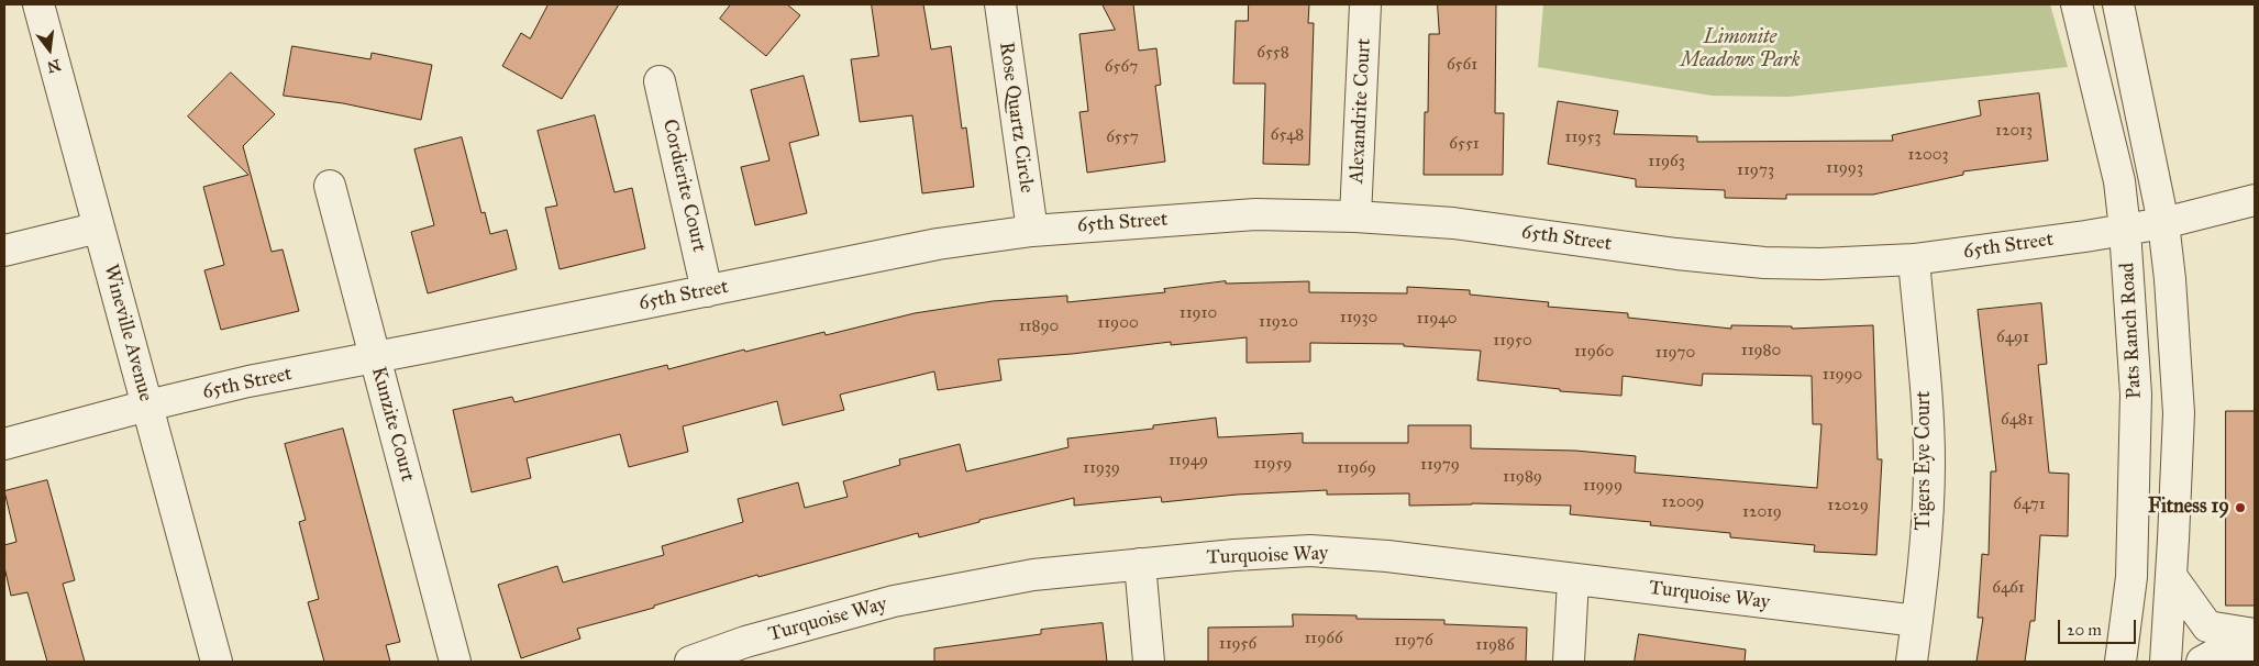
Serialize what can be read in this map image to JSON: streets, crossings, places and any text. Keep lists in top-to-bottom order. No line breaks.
{"streets":{"street":["Alexandrite Court","Rose Quartz Circle","Cordierite Court","65th Street","Pats Ranch Road","Wineville Avenue","Kunzite Court","Tigers Eye Court","Turquoise Way"]},"crossings":[["Alexandrite Court","65th Street"],["Rose Quartz Circle","65th Street"],["Cordierite Court","65th Street"],["65th Street","Pats Ranch Road"],["65th Street","Wineville Avenue"],["65th Street","Kunzite Court"],["65th Street","Tigers Eye Court"],["Tigers Eye Court","Turquoise Way"]],"parks":["Limonite Meadows Park"],"places":["Fitness 19"],"house_numbers":["6558","6561","6567","12013","6548","6557","11953","6551","12003","11963","11993","11973","11910","11930","11940","11920","11900","11890","6491","11950","11980","11960","11970","11990","6481","11949","11959","11979","11939","11969","11989","11999","12009","6471","12029","12019","6461","11966","11976","11956","11986"],"scale_bar":"20 m","north":"bottom"}
